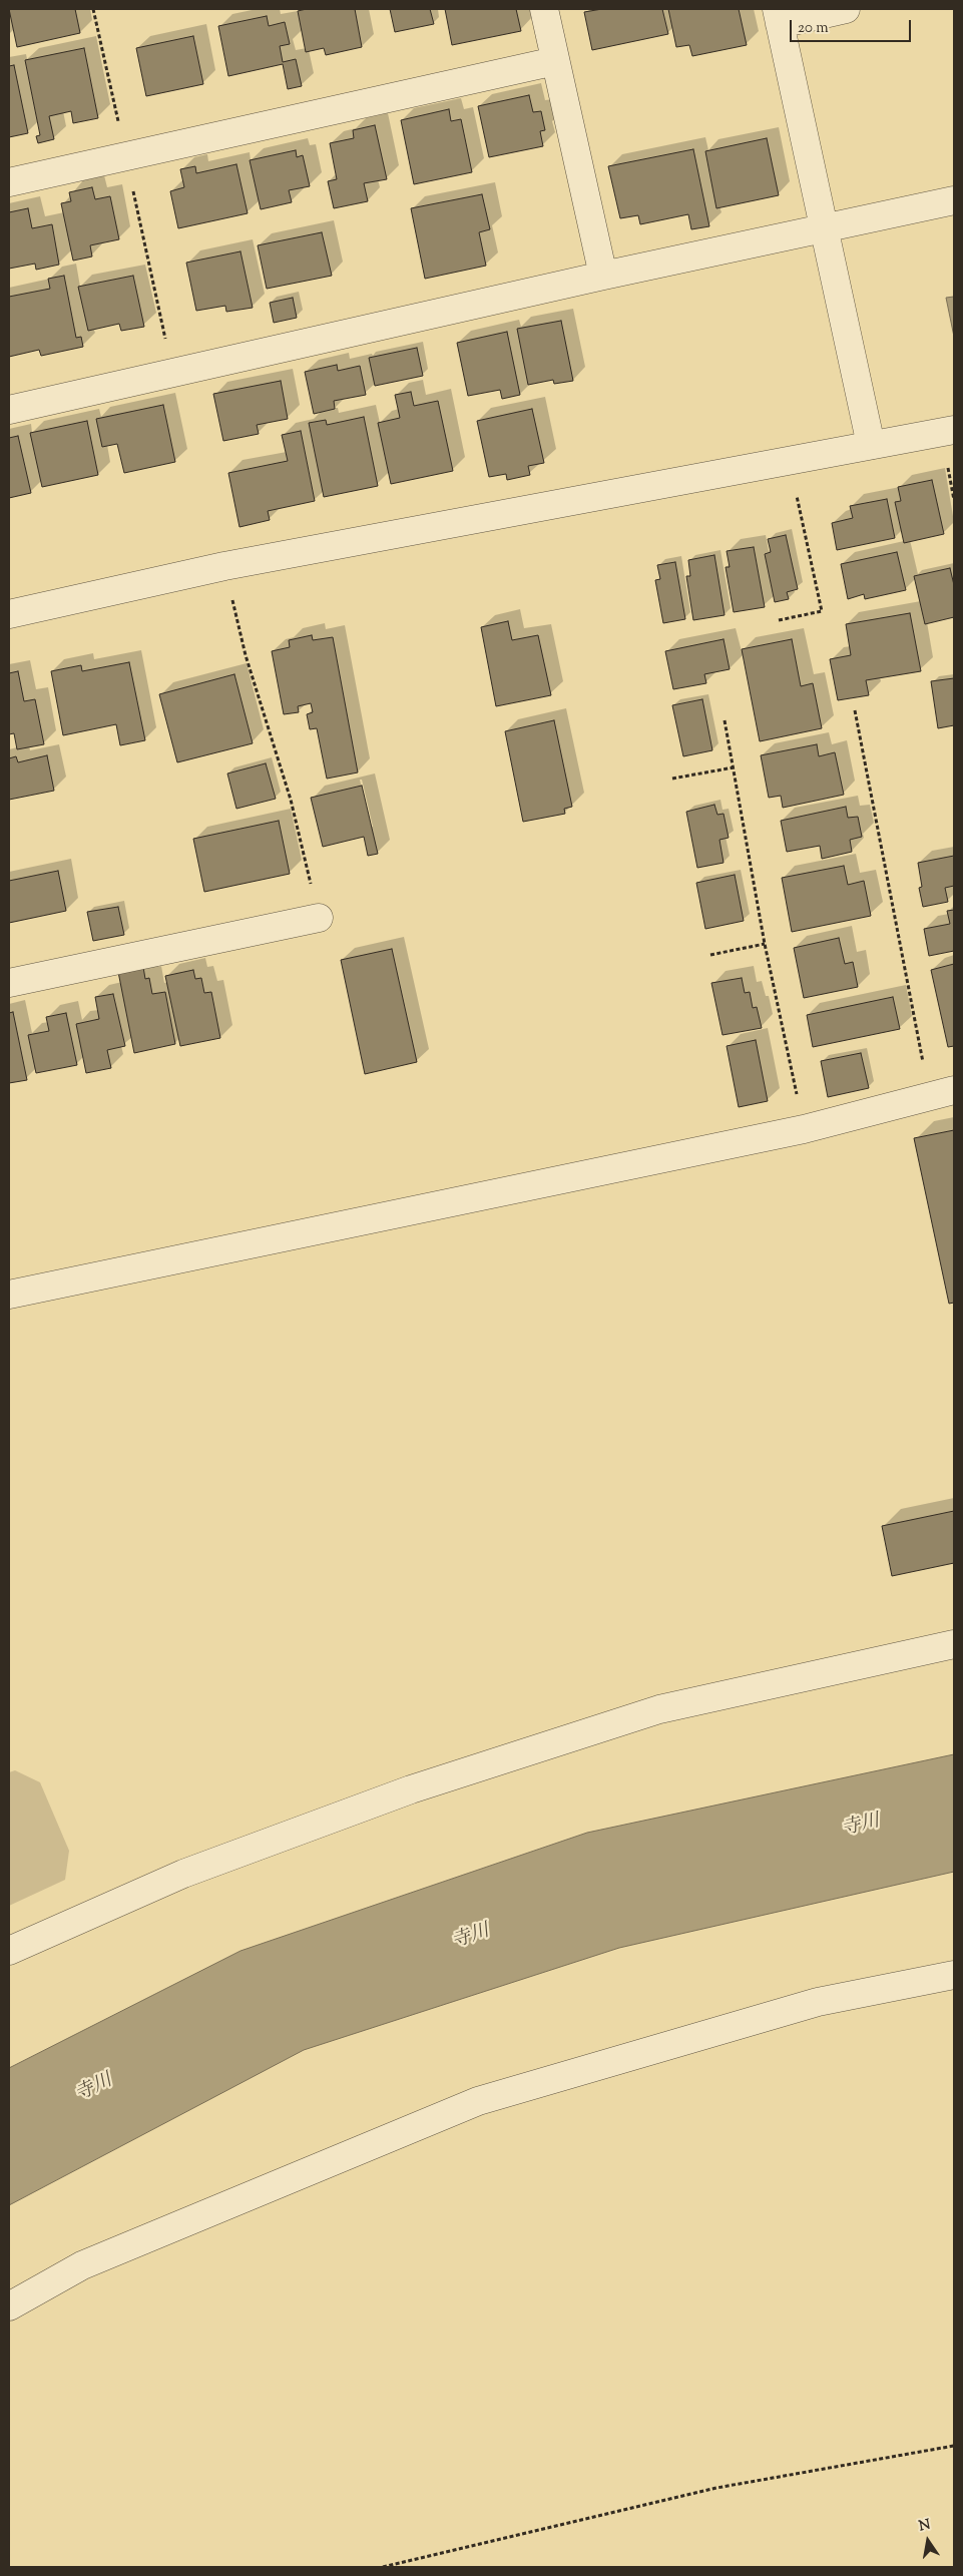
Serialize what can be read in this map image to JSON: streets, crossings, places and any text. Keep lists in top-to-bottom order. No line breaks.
{"water":["寺川"],"scale_bar":"20 m","north":"top"}
